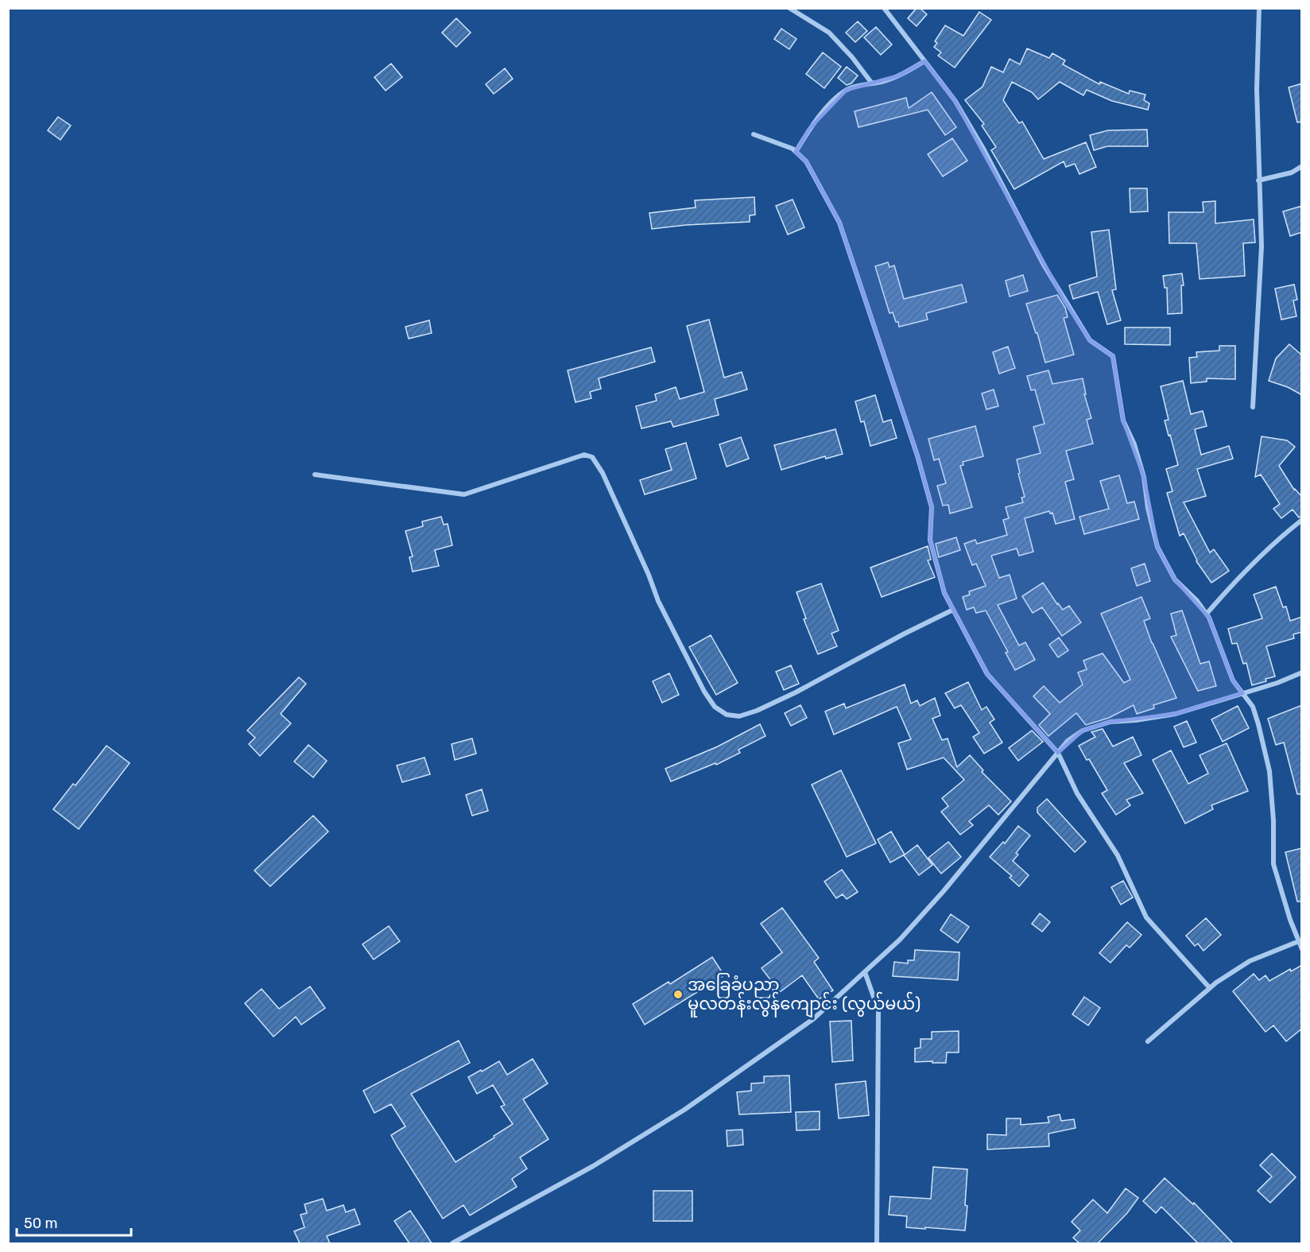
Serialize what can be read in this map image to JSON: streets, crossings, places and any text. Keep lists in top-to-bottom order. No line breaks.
{"places":["အခြေခံပညာ မူလတန်းလွန်ကျောင်း (လွယ်မယ်)"],"scale_bar":"50 m"}
